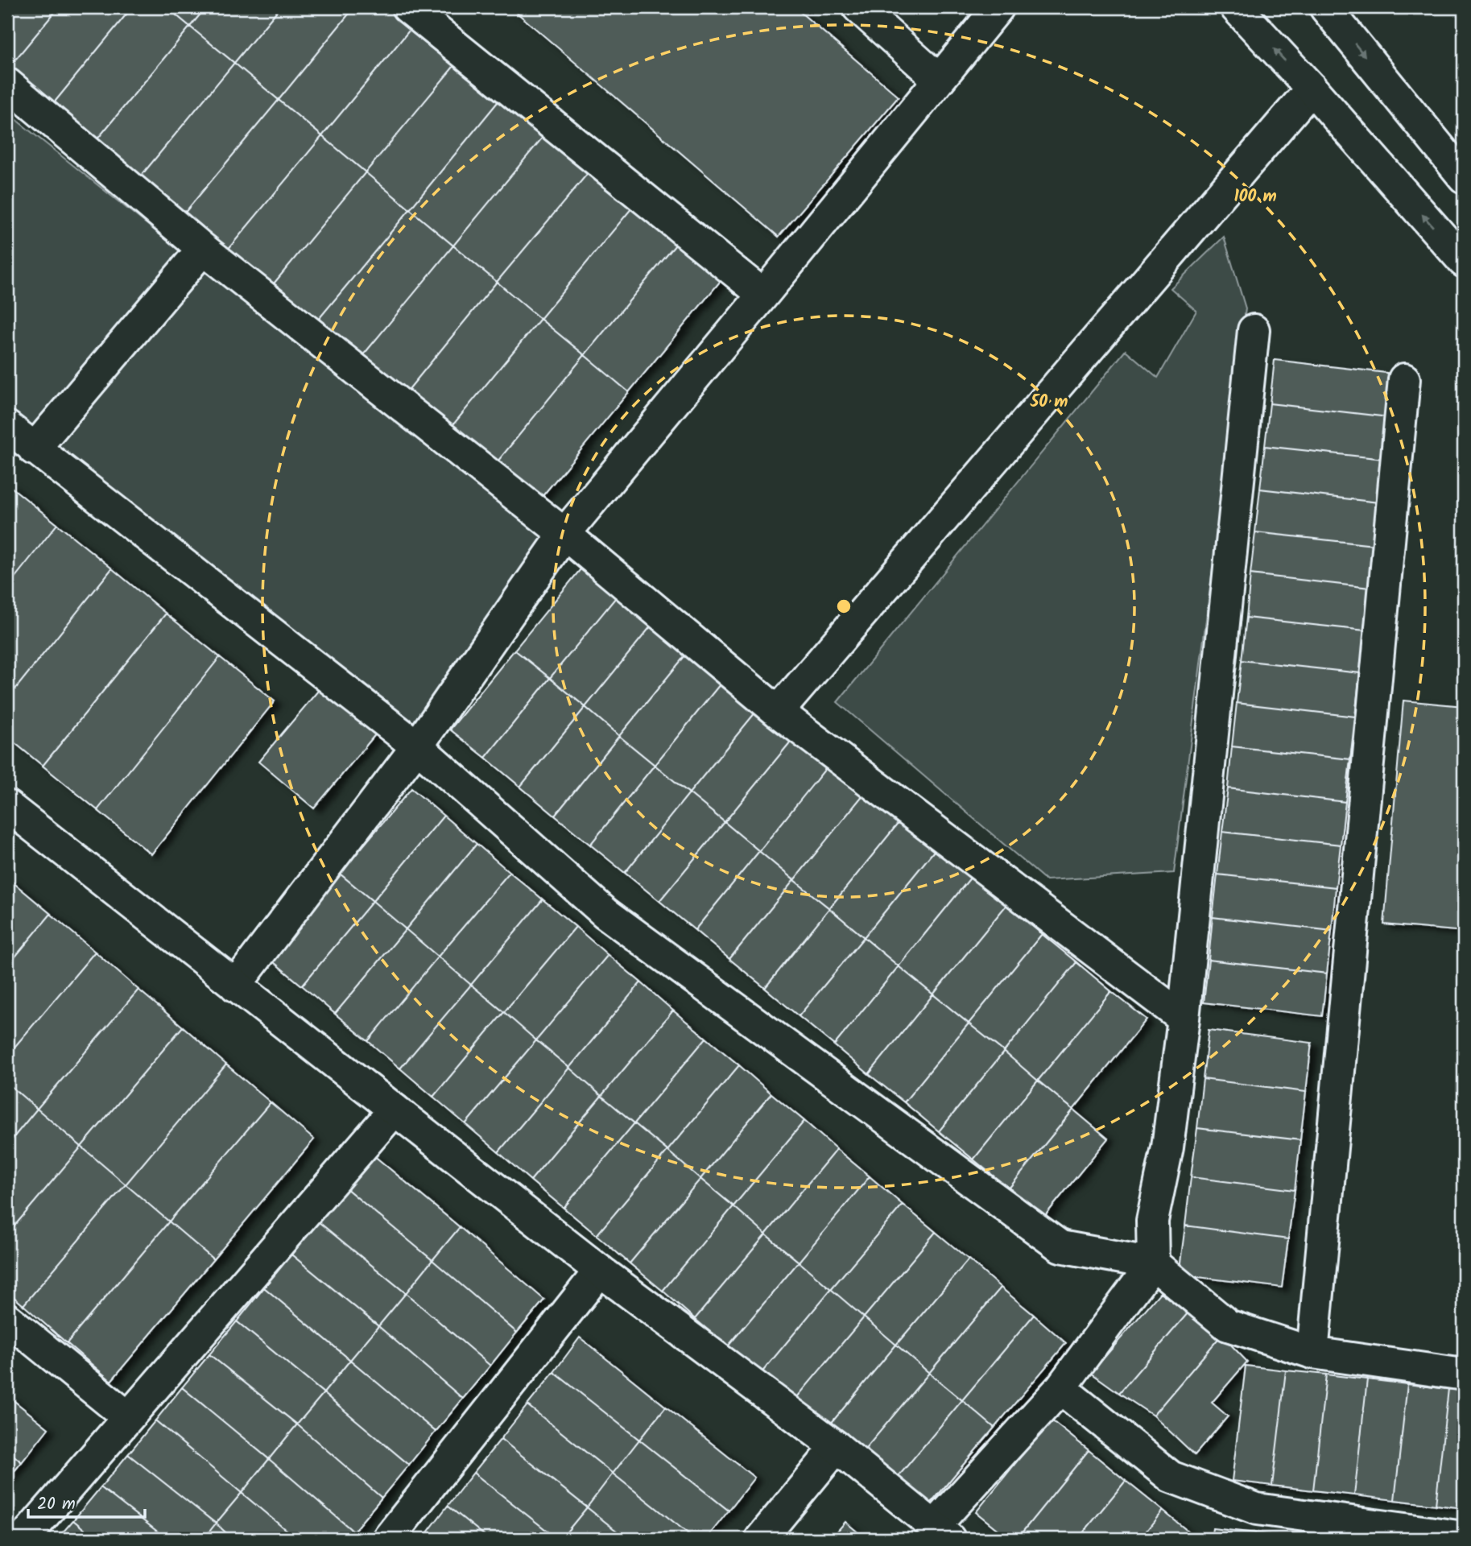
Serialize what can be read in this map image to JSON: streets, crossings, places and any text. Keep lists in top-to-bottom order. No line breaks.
{"scale_bar":"20 m","rings":["100 m","50 m"]}
